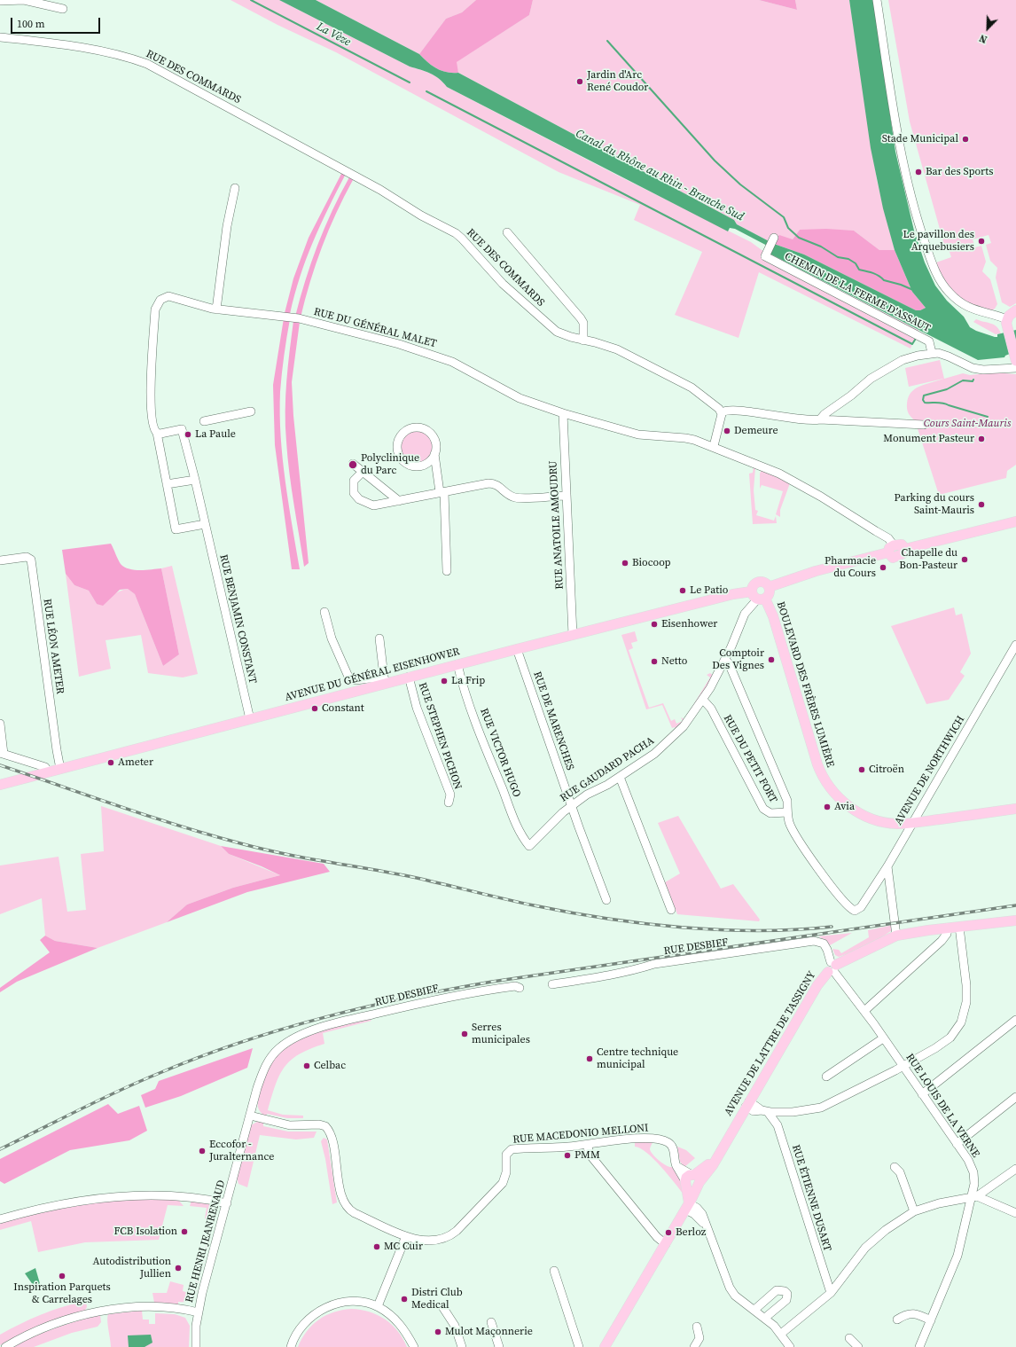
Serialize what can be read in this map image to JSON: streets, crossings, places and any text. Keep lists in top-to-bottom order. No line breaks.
{"streets":{"main road":["AVENUE DU GÉNÉRAL EISENHOWER","BOULEVARD DES FRÈRES LUMIÈRE","AVENUE DE LATTRE DE TASSIGNY"],"street":["RUE DES COMMARDS","CHEMIN DE LA FERME D'ASSAUT","RUE DU GÉNÉRAL MALET","RUE ANATOILE AMOUDRU","RUE BENJAMIN CONSTANT","RUE LÉON AMETER","RUE DE MARENCHES","RUE STEPHEN PICHON","RUE VICTOR HUGO","RUE DU PETIT FORT","RUE GAUDARD PACHA","AVENUE DE NORTHWICH","RUE DESBIEF","RUE LOUIS DE LA VERNE","RUE MACEDONIO MELLONI","RUE ÉTIENNE DUSART","RUE HENRI JEANRENAUD"]},"crossings":[["RUE DU GÉNÉRAL MALET","RUE ANATOILE AMOUDRU"],["RUE DU GÉNÉRAL MALET","RUE BENJAMIN CONSTANT"],["RUE DU GÉNÉRAL MALET","AVENUE DU GÉNÉRAL EISENHOWER"],["RUE ANATOILE AMOUDRU","AVENUE DU GÉNÉRAL EISENHOWER"],["RUE BENJAMIN CONSTANT","AVENUE DU GÉNÉRAL EISENHOWER"],["RUE LÉON AMETER","AVENUE DU GÉNÉRAL EISENHOWER"],["AVENUE DU GÉNÉRAL EISENHOWER","BOULEVARD DES FRÈRES LUMIÈRE"],["AVENUE DU GÉNÉRAL EISENHOWER","RUE DE MARENCHES"],["AVENUE DU GÉNÉRAL EISENHOWER","RUE STEPHEN PICHON"],["AVENUE DU GÉNÉRAL EISENHOWER","RUE VICTOR HUGO"],["AVENUE DU GÉNÉRAL EISENHOWER","RUE GAUDARD PACHA"],["BOULEVARD DES FRÈRES LUMIÈRE","RUE GAUDARD PACHA"],["BOULEVARD DES FRÈRES LUMIÈRE","AVENUE DE NORTHWICH"],["RUE DE MARENCHES","RUE GAUDARD PACHA"],["RUE VICTOR HUGO","RUE GAUDARD PACHA"],["RUE DU PETIT FORT","RUE GAUDARD PACHA"],["RUE DU PETIT FORT","AVENUE DE NORTHWICH"],["RUE DESBIEF","AVENUE DE LATTRE DE TASSIGNY"],["RUE DESBIEF","RUE LOUIS DE LA VERNE"],["RUE DESBIEF","RUE HENRI JEANRENAUD"],["AVENUE DE LATTRE DE TASSIGNY","RUE LOUIS DE LA VERNE"],["AVENUE DE LATTRE DE TASSIGNY","RUE MACEDONIO MELLONI"],["AVENUE DE LATTRE DE TASSIGNY","RUE ÉTIENNE DUSART"],["RUE MACEDONIO MELLONI","RUE HENRI JEANRENAUD"]],"water":["La Vèze","Canal du Rhône au Rhin - Branche Sud"],"parks":["Cours Saint-Mauris"],"places":["Jardin d'Arc René Coudor","Stade Municipal","Bar des Sports","Le pavillon des Arquebusiers","Demeure","La Paule","Monument Pasteur","Polyclinique du Parc","Parking du cours Saint-Mauris","Chapelle du Bon-Pasteur","Biocoop","Pharmacie du Cours","Le Patio","Eisenhower","Comptoir Des Vignes","Netto","La Frip","Constant","Ameter","Citroën","Avia","Serres municipales","Centre technique municipal","Celbac","Eccofor - Juralternance","PMM","FCB Isolation","Berloz","MC Cuir","Autodistribution Jullien","Inspiration Parquets & Carrelages","Distri Club Medical","Mulot Maçonnerie"],"scale_bar":"100 m","north":"bottom left"}
